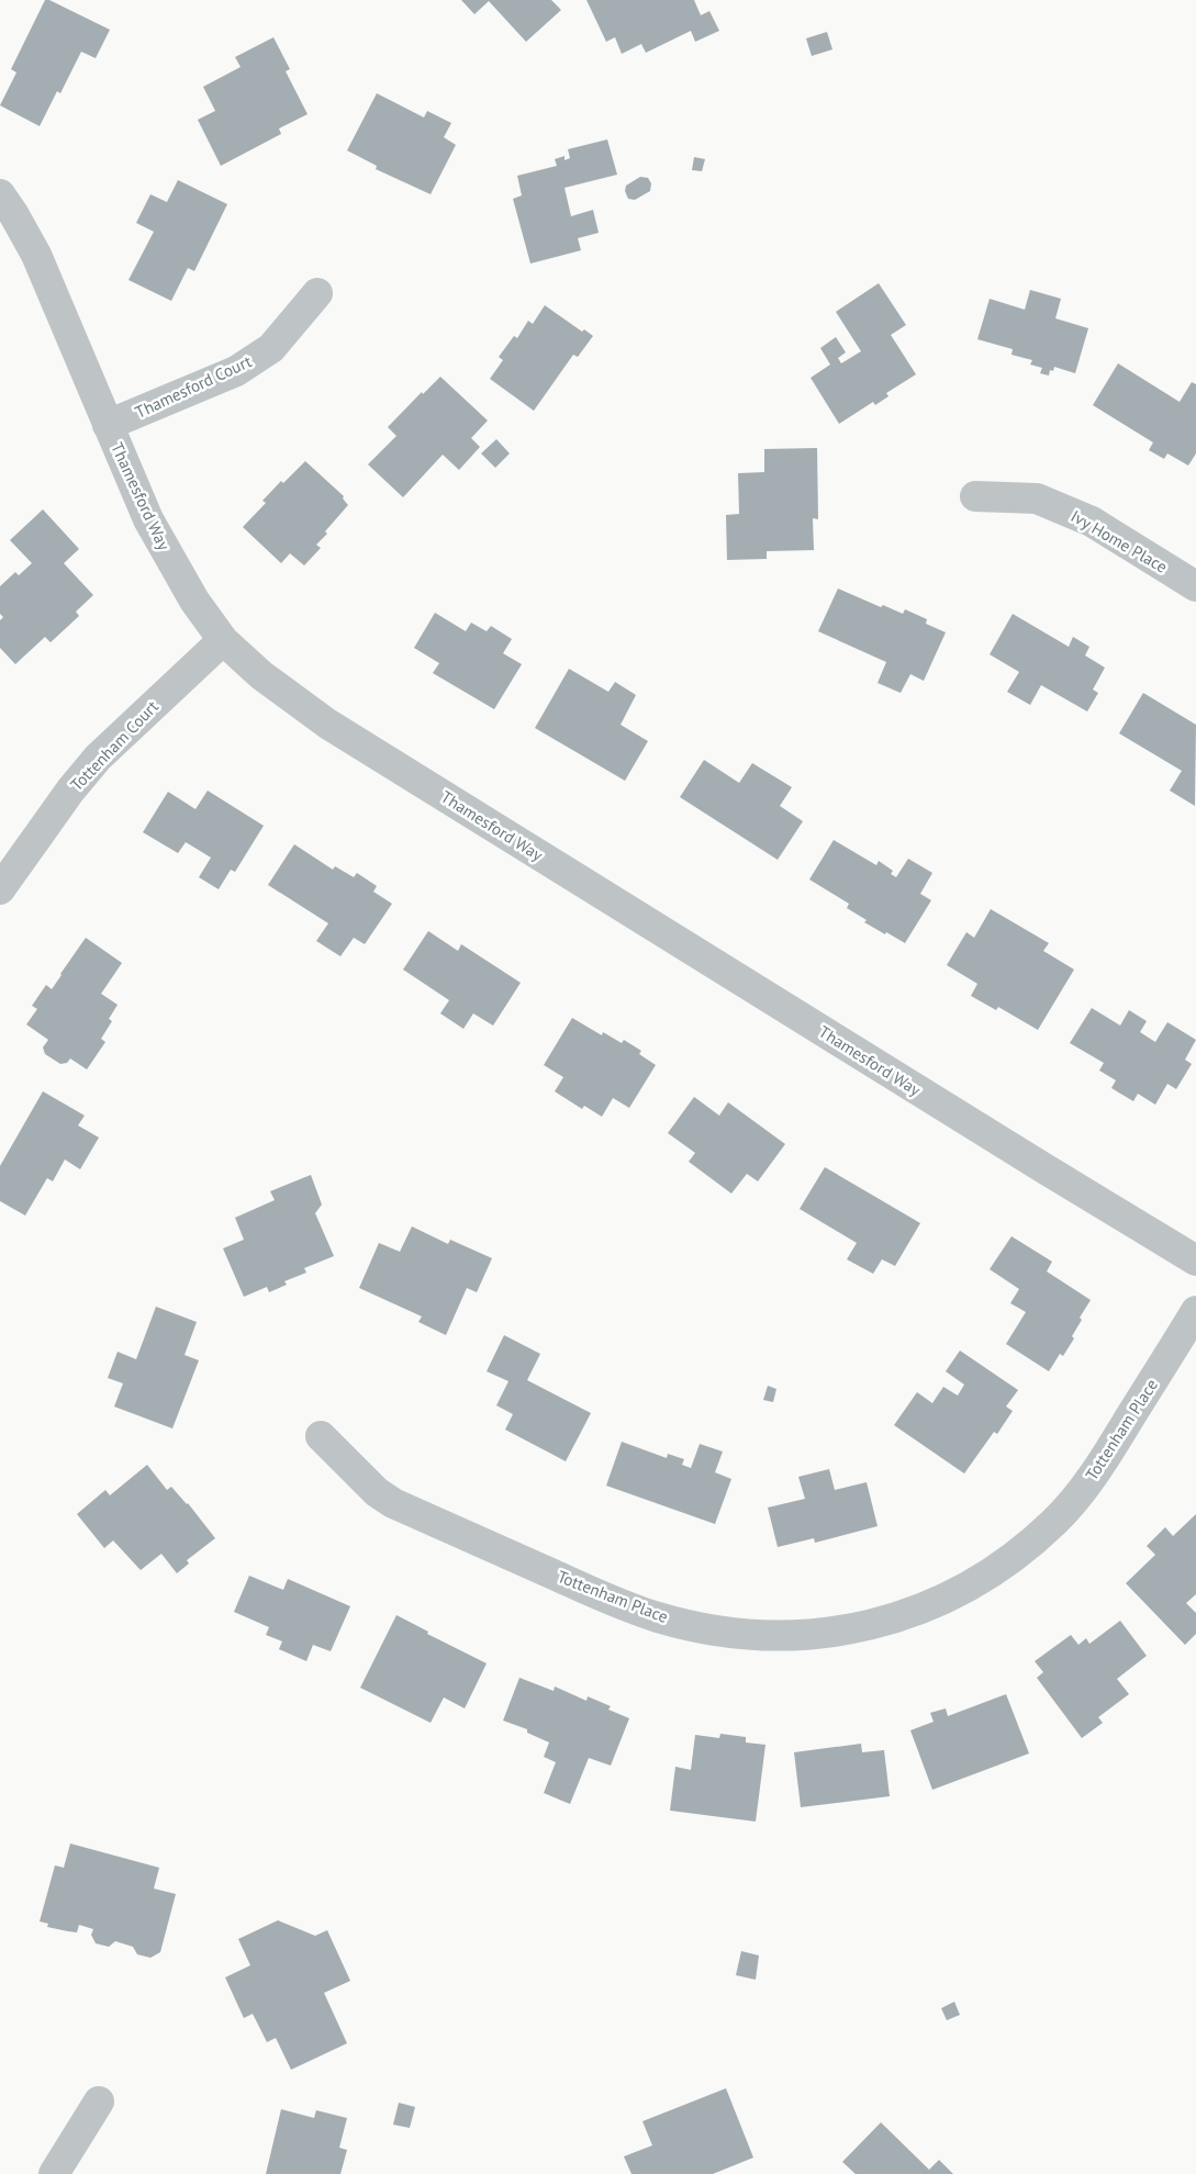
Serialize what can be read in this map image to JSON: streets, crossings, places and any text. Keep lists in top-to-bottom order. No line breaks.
{"streets":{"street":["Thamesford Court","Thamesford Way","Ivy Home Place","Tottenham Court","Tottenham Place"]},"crossings":[["Thamesford Court","Thamesford Way"],["Thamesford Way","Tottenham Court"]]}
